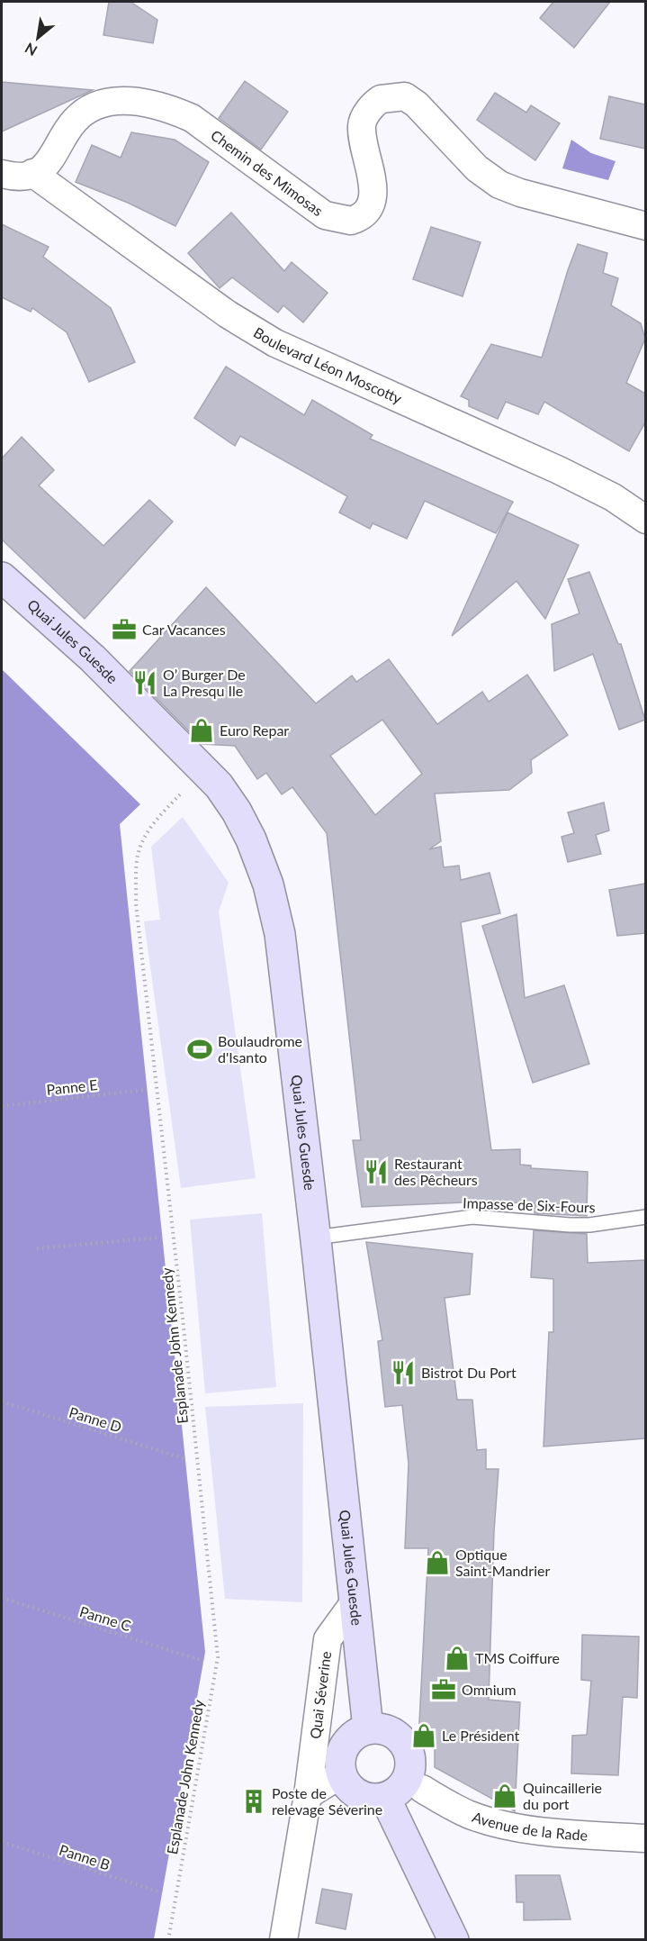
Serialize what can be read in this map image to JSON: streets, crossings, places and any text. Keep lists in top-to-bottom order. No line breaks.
{"streets":{"main road":["Quai Jules Guesde"],"street":["Chemin des Mimosas","Boulevard Léon Moscotty","Quai Séverine","Avenue de la Rade"],"lane":["Impasse de Six-Fours"],"path":["Panne E","Esplanade John Kennedy","Panne D","Panne C","Panne B"]},"crossings":[["Chemin des Mimosas","Boulevard Léon Moscotty"],["Quai Jules Guesde","Impasse de Six-Fours"],["Quai Jules Guesde","Esplanade John Kennedy"],["Quai Jules Guesde","Quai Séverine"]],"places":{"office":["Car Vacances","Omnium"],"restaurant":["O’ Burger De La Presqu Ile","Restaurant des Pêcheurs","Bistrot Du Port"],"shop":["Euro Repar","Optique Saint-Mandrier","TMS Coiffure","Le Président","Quincaillerie du port"],"sports":["Boulaudrome d'Isanto"],"building":["Poste de relevage Séverine"]},"north":"bottom left"}
